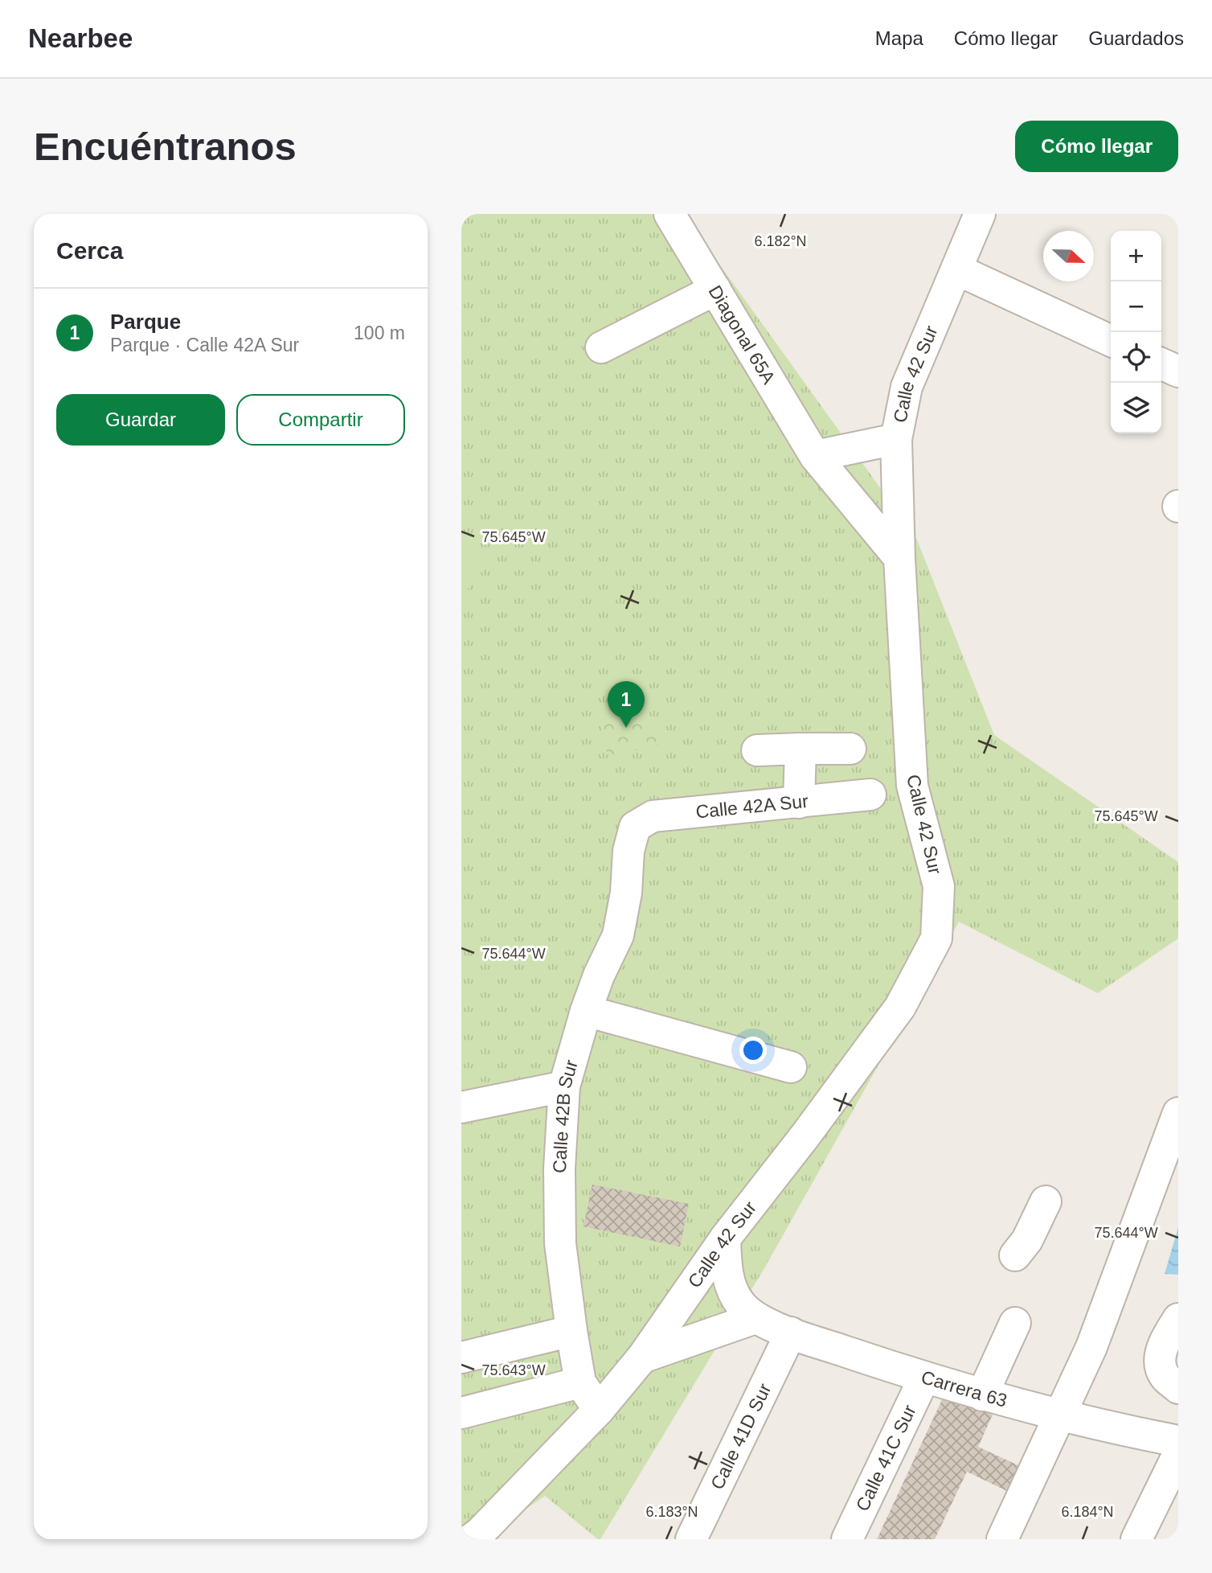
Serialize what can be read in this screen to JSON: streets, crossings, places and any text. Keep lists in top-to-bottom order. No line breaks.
{"streets":{"street":["Diagonal 65A","Calle 42 Sur","Calle 42A Sur","Calle 42B Sur","Carrera 63","Calle 41D Sur","Calle 41C Sur"]},"crossings":[["Diagonal 65A","Calle 42 Sur"],["Calle 42 Sur","Carrera 63"],["Calle 42A Sur","Calle 42B Sur"],["Carrera 63","Calle 41D Sur"],["Carrera 63","Calle 41C Sur"]],"north":"right","page":{"header":"Nearbee","nav":["Mapa","Cómo llegar","Guardados"],"buttons":["Cómo llegar",["Guardar","Compartir"]],"title":"Encuéntranos","heading":"Cerca","map_buttons":["+","−"],"list":[{"mark":"1","name":"Parque","note":"Parque · Calle 42A Sur","value":"100 m"}],"pins":"1"},"coordinates":["6.182°N","75.645°W","75.644°W","75.643°W","6.183°N","6.184°N"]}
